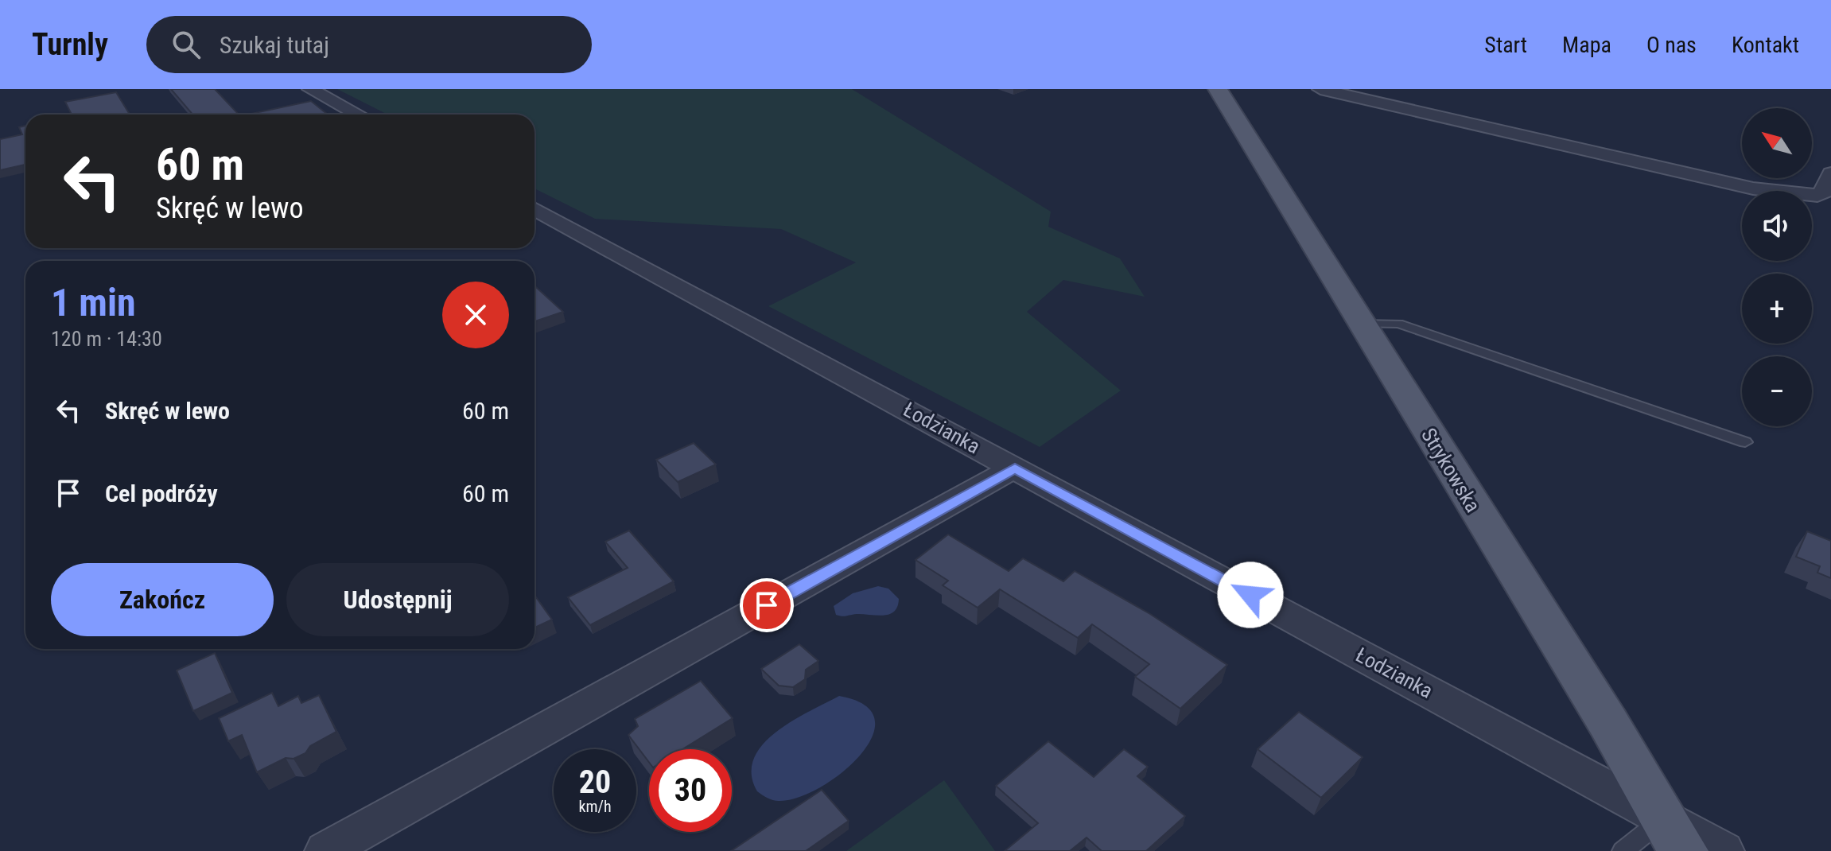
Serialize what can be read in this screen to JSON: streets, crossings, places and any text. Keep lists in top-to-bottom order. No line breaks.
{"streets":{"main road":["Strykowska"],"street":["Łodzianka"]},"crossings":[["Łodzianka","Strykowska"]],"north":"top left","page":{"header":"Turnly","search":"Szukaj tutaj","nav":["Start","Mapa","O nas","Kontakt"],"map_buttons":["+","−"],"turn":["60 m","Skręć w lewo"],"heading":["1 min","120 m · 14:30"],"list":[{"name":"Skręć w lewo","value":"60 m"},{"name":"Cel podróży","value":"60 m"}],"buttons":["Zakończ","Udostępnij"],"speed":"20 km/h","limit":"30"}}
